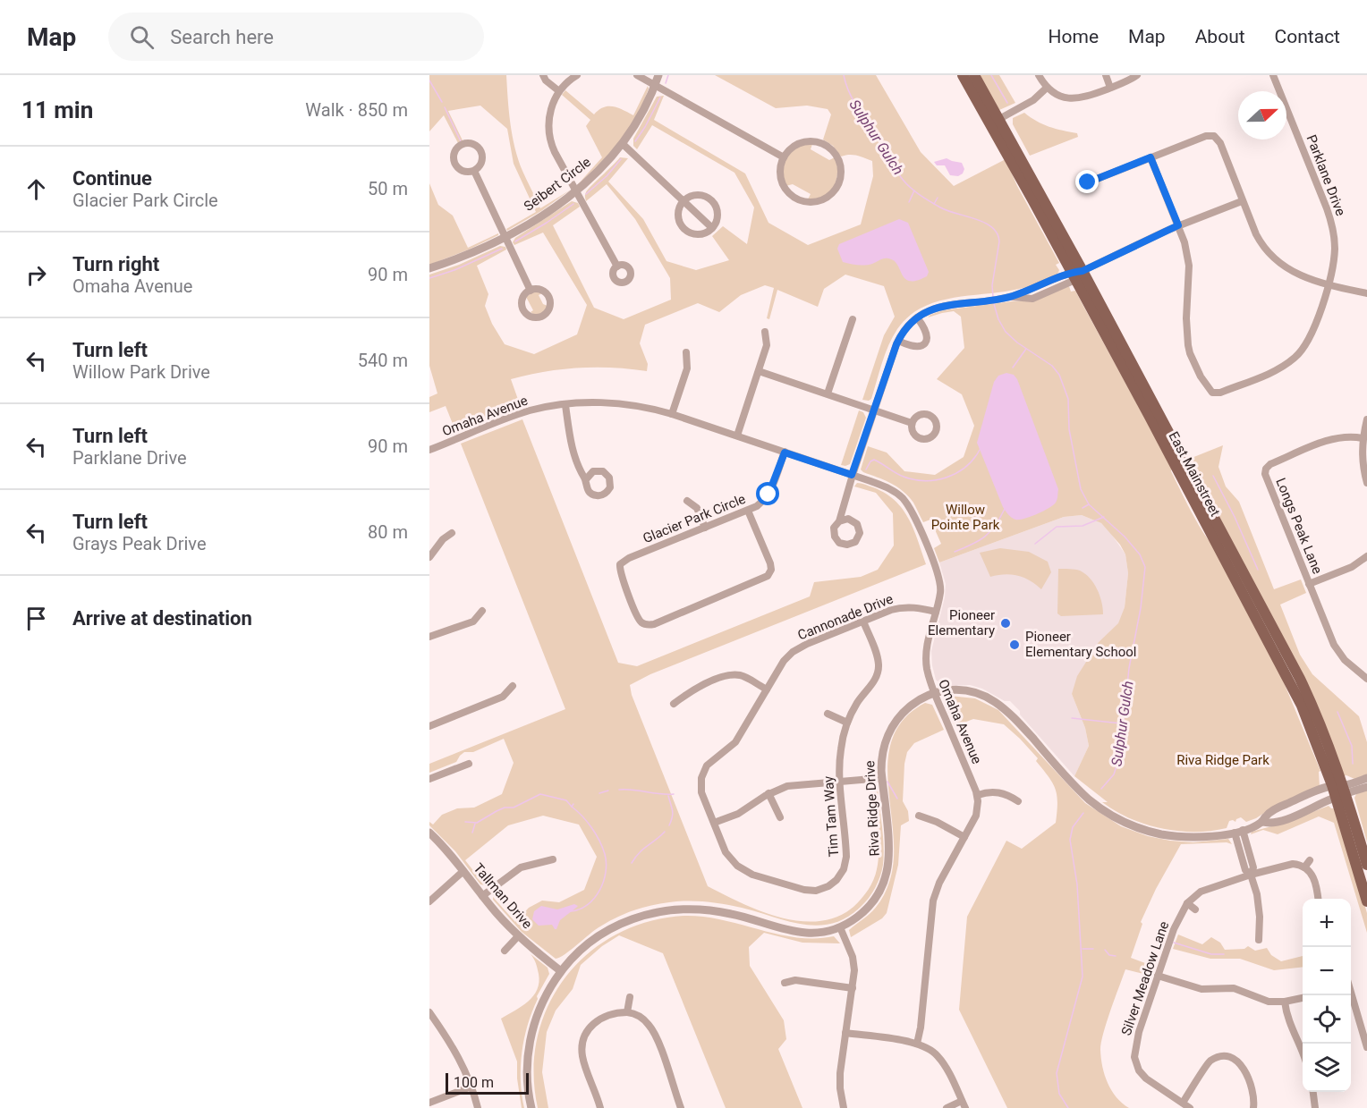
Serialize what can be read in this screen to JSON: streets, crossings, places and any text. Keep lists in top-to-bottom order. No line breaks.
{"streets":{"main road":["East Mainstreet"],"street":["Parklane Drive","Seibert Circle","Omaha Avenue","Glacier Park Circle","Longs Peak Lane","Cannonade Drive","Riva Ridge Drive","Tim Tam Way","Tallman Drive","Silver Meadow Lane"]},"crossings":[["Omaha Avenue","Glacier Park Circle"],["Omaha Avenue","Cannonade Drive"],["Omaha Avenue","Riva Ridge Drive"],["East Mainstreet","Riva Ridge Drive"],["Cannonade Drive","Tim Tam Way"],["Riva Ridge Drive","Tallman Drive"]],"water":["Sulphur Gulch"],"parks":["Willow Pointe Park","Riva Ridge Park"],"places":["Pioneer Elementary","Pioneer Elementary School"],"scale_bar":"100 m","north":"right","page":{"header":"Map","search":"Search here","nav":["Home","Map","About","Contact"],"heading":["11 min","Walk · 850 m"],"list":[["Continue","Glacier Park Circle","50 m"],["Turn right","Omaha Avenue","90 m"],["Turn left","Willow Park Drive","540 m"],["Turn left","Parklane Drive","90 m"],["Turn left","Grays Peak Drive","80 m"],"Arrive at destination"],"map_buttons":["+","−"],"scale":"100 m"}}
